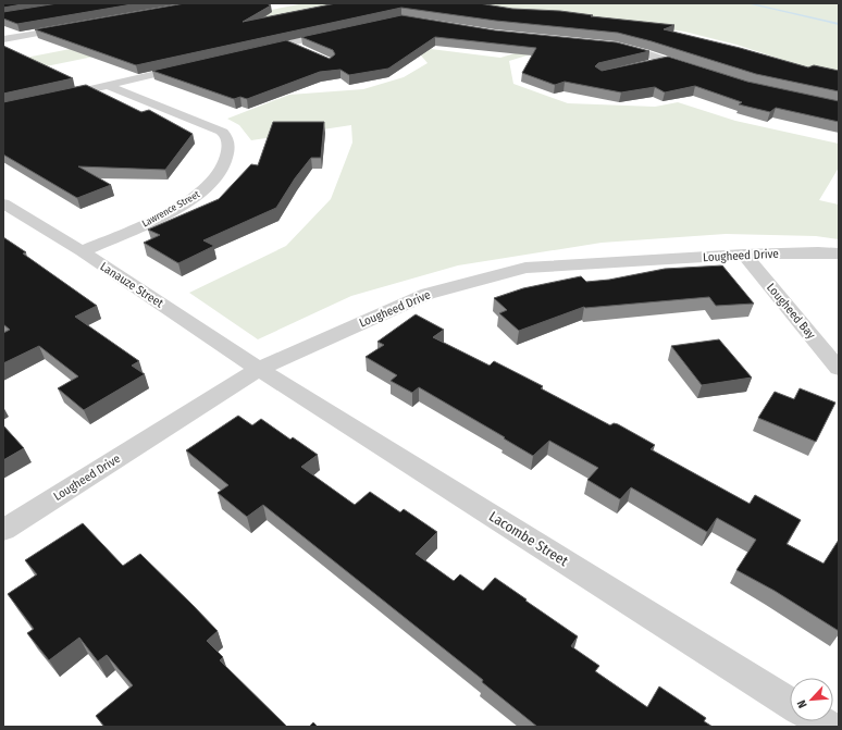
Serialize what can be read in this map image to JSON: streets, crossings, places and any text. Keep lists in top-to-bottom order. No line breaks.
{"streets":{"street":["Lawrence Street","Lougheed Drive","Lanauze Street","Lougheed Bay","Lacombe Street"]},"crossings":[["Lawrence Street","Lanauze Street"],["Lougheed Drive","Lanauze Street"],["Lougheed Drive","Lougheed Bay"],["Lougheed Drive","Lacombe Street"],["Lanauze Street","Lacombe Street"]],"north":"bottom left"}
